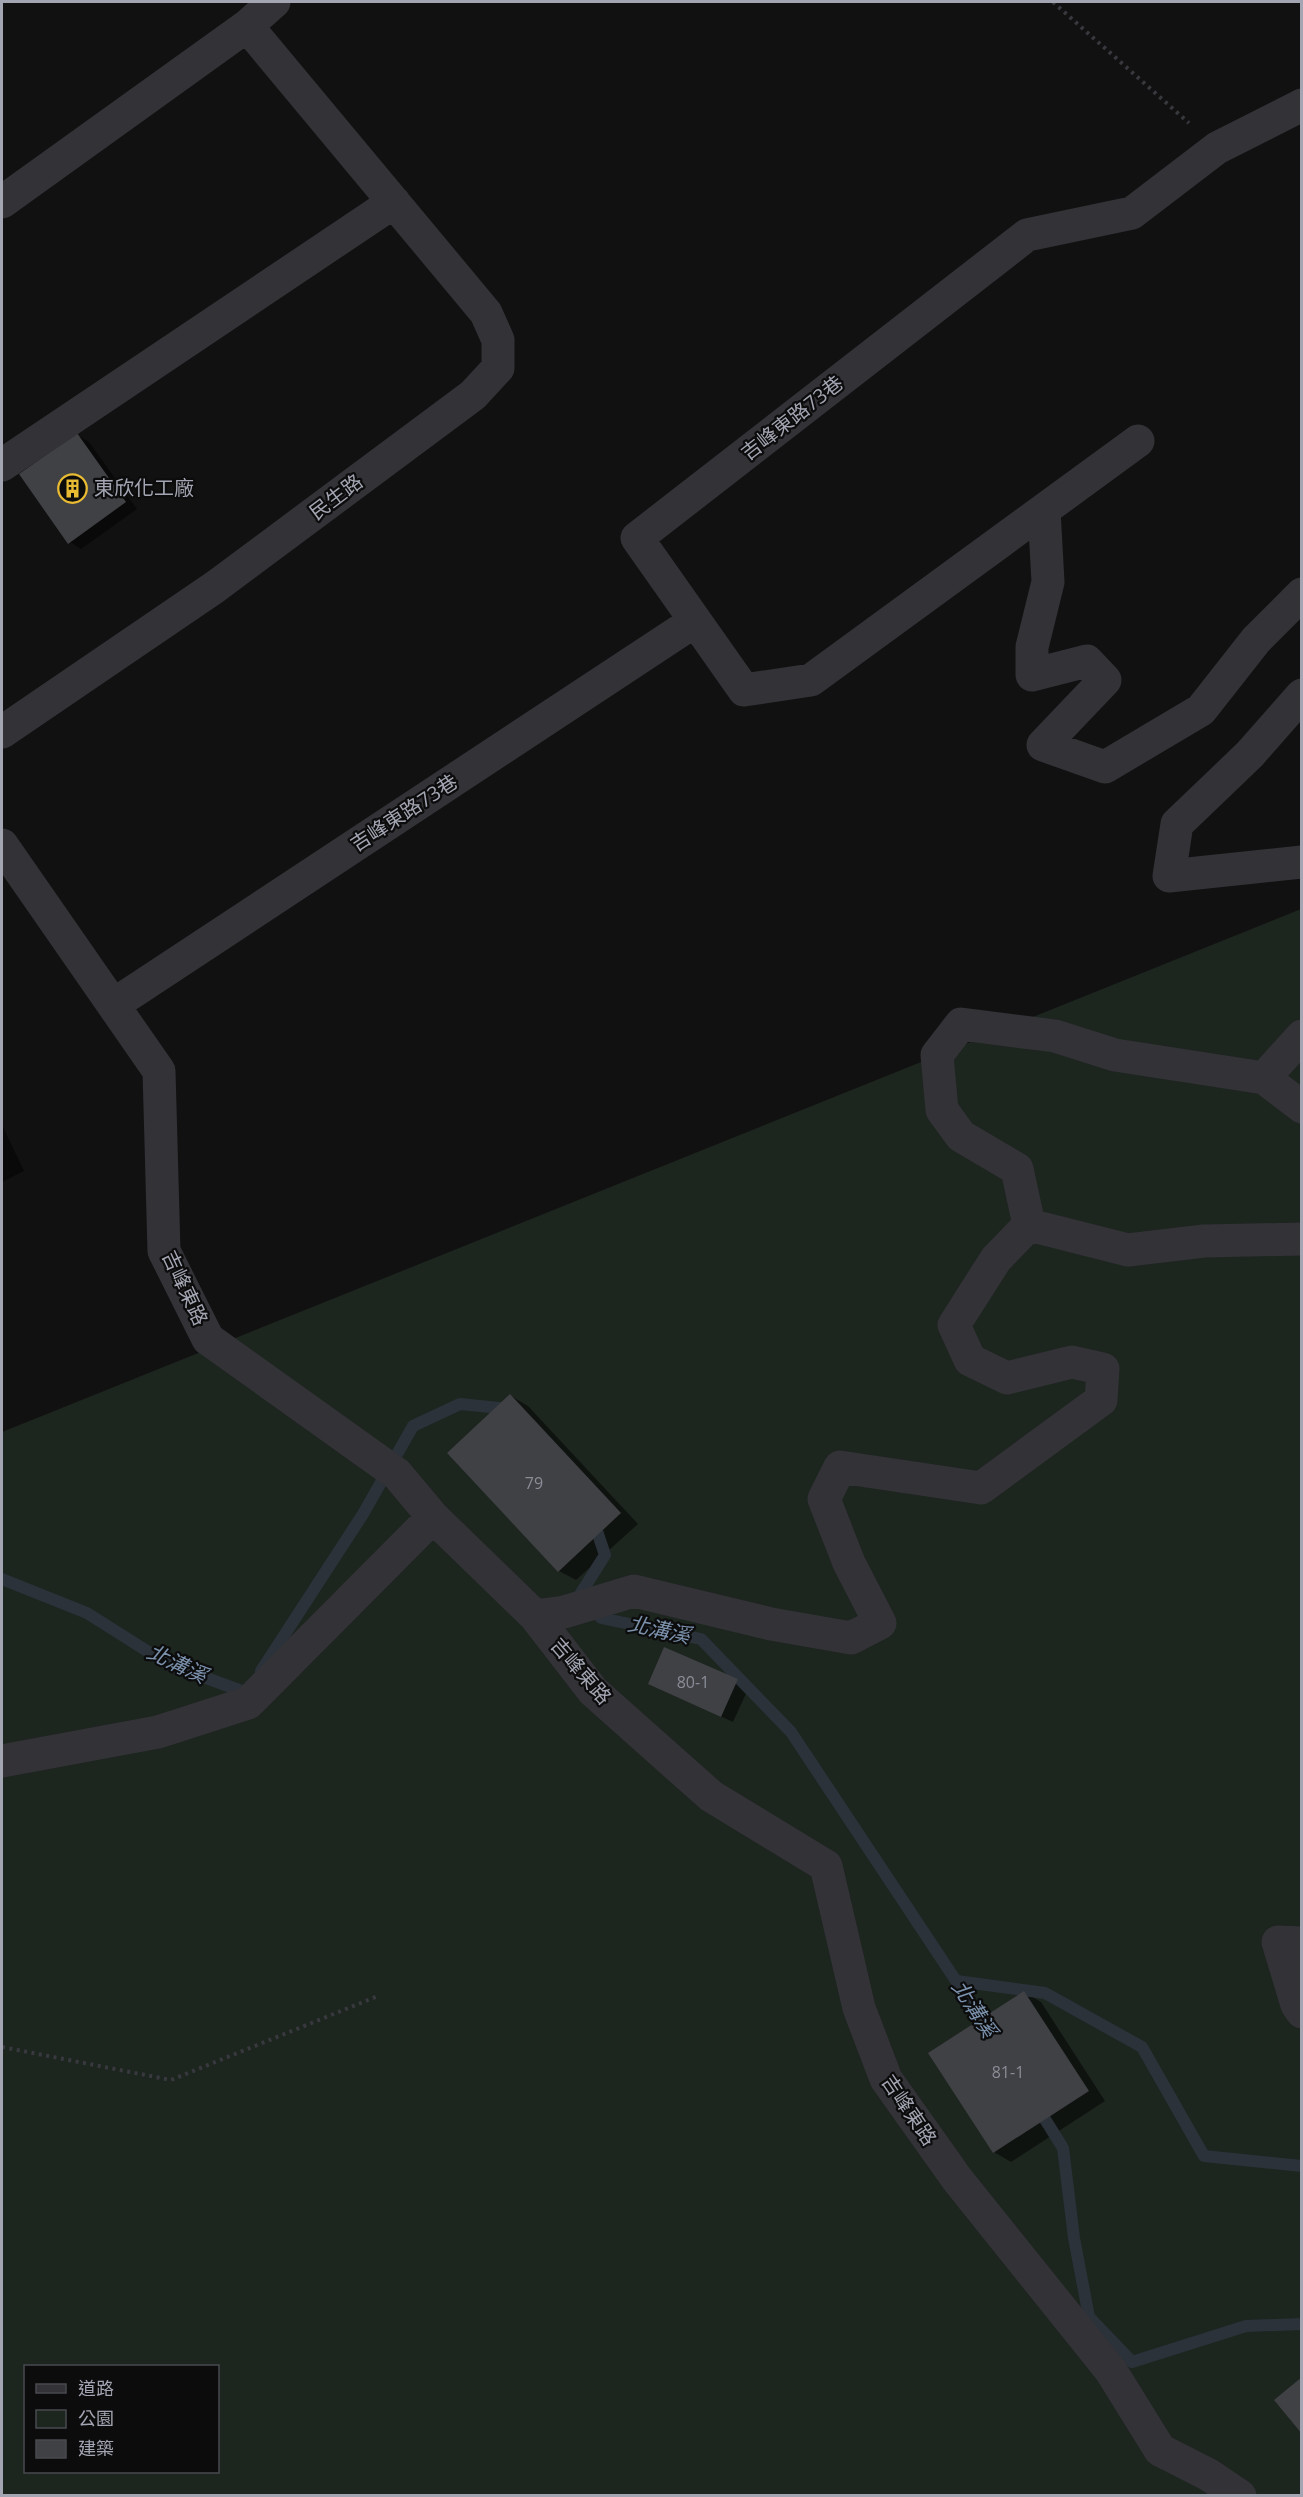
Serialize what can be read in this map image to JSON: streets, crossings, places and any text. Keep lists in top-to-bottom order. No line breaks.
{"streets":{"street":["吉峰東路73巷","民生路","吉峰東路"]},"crossings":[["吉峰東路73巷","吉峰東路"]],"water":["北溝溪"],"places":{"building":["東欣化工廠"]},"house_numbers":["79","80-1","81-1"],"legend":["道路","公園","建築"]}
